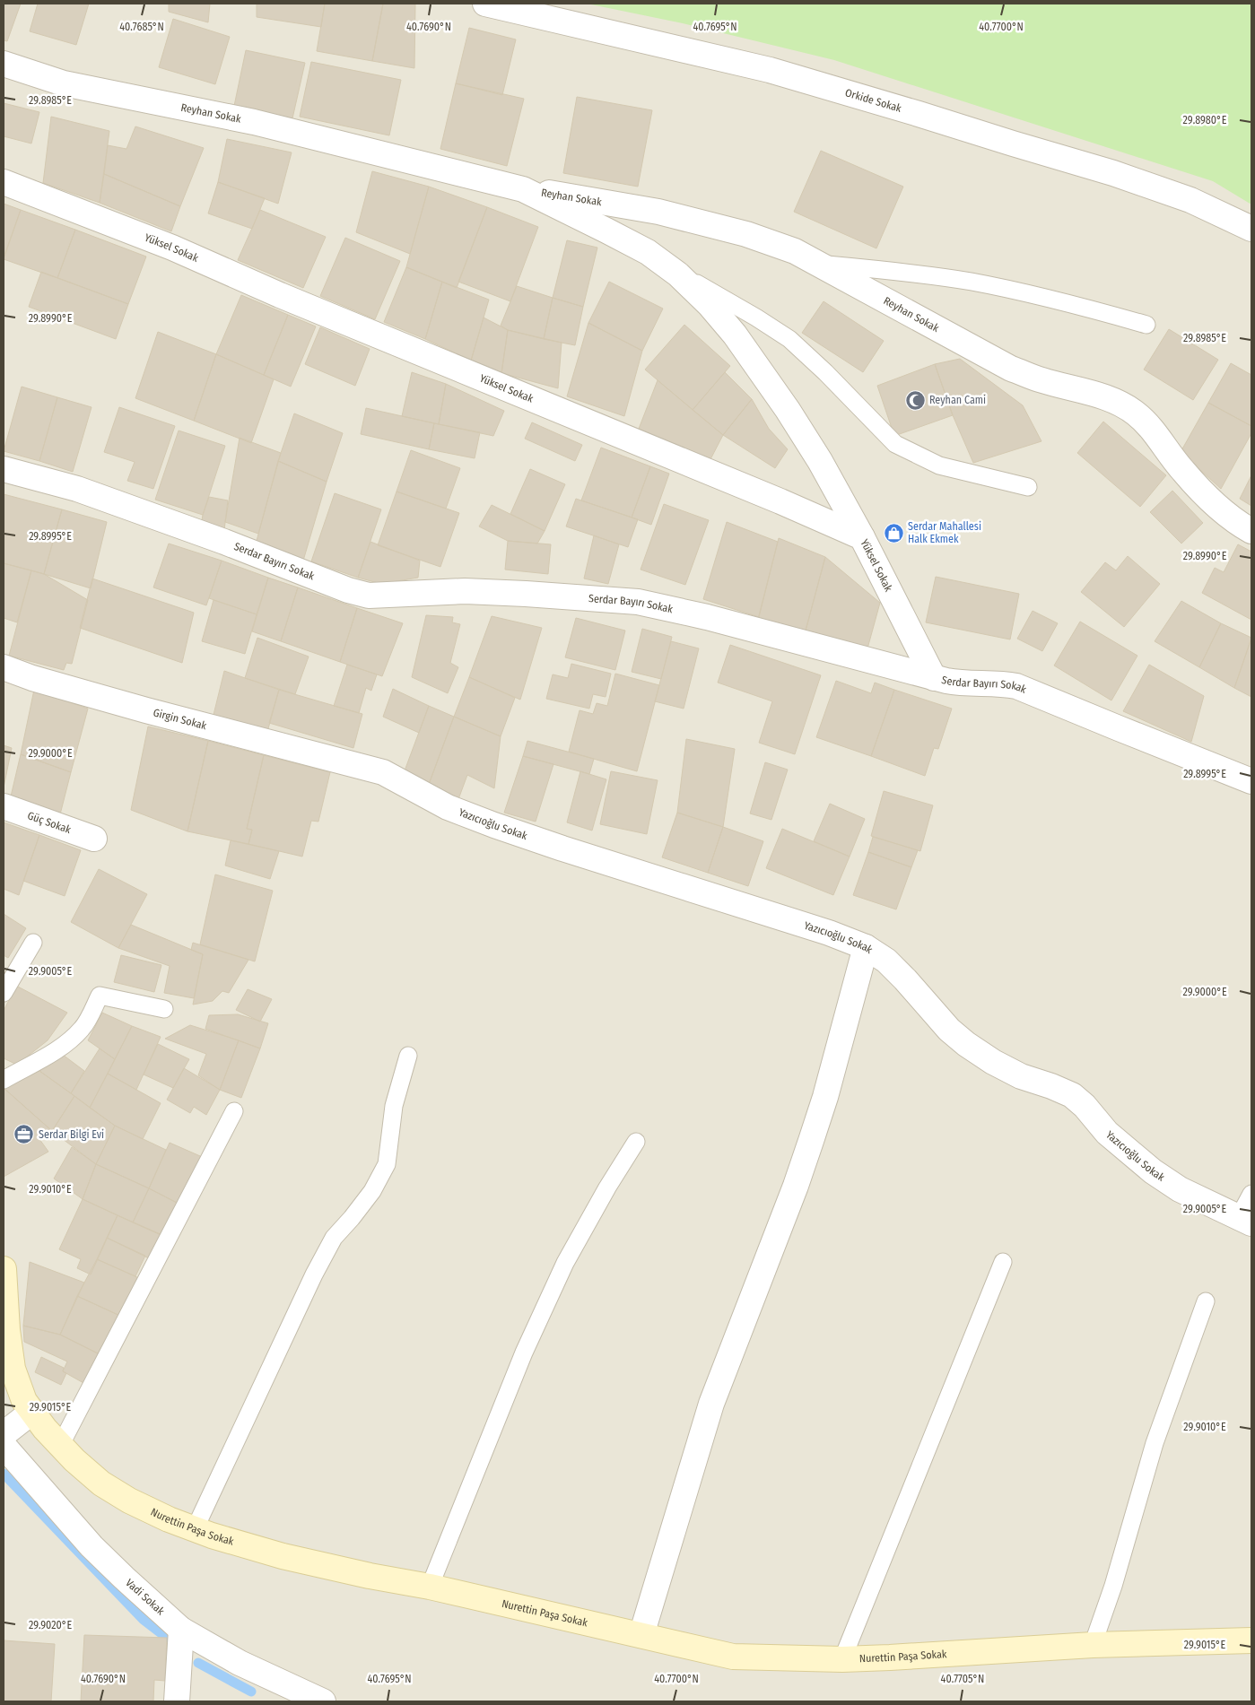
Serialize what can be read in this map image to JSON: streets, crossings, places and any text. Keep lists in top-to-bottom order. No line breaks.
{"streets":{"street":["Orkide Sokak","Reyhan Sokak","Yüksel Sokak","Serdar Bayırı Sokak","Girgin Sokak","Güç Sokak","Yazıcıoğlu Sokak","Nurettin Paşa Sokak","Vadi Sokak"]},"crossings":[["Reyhan Sokak","Yüksel Sokak"],["Yüksel Sokak","Serdar Bayırı Sokak"],["Girgin Sokak","Yazıcıoğlu Sokak"]],"places":{"mosque":["Reyhan Cami"],"shop":["Serdar Mahallesi Halk Ekmek"],"office":["Serdar Bilgi Evi"]},"coordinates":["40.7685°N","40.7690°N","40.7695°N","40.7700°N","29.8985°E","29.8980°E","29.8990°E","29.8995°E","29.9000°E","29.9005°E","29.9010°E","29.9015°E","29.9020°E","40.7705°N"]}
